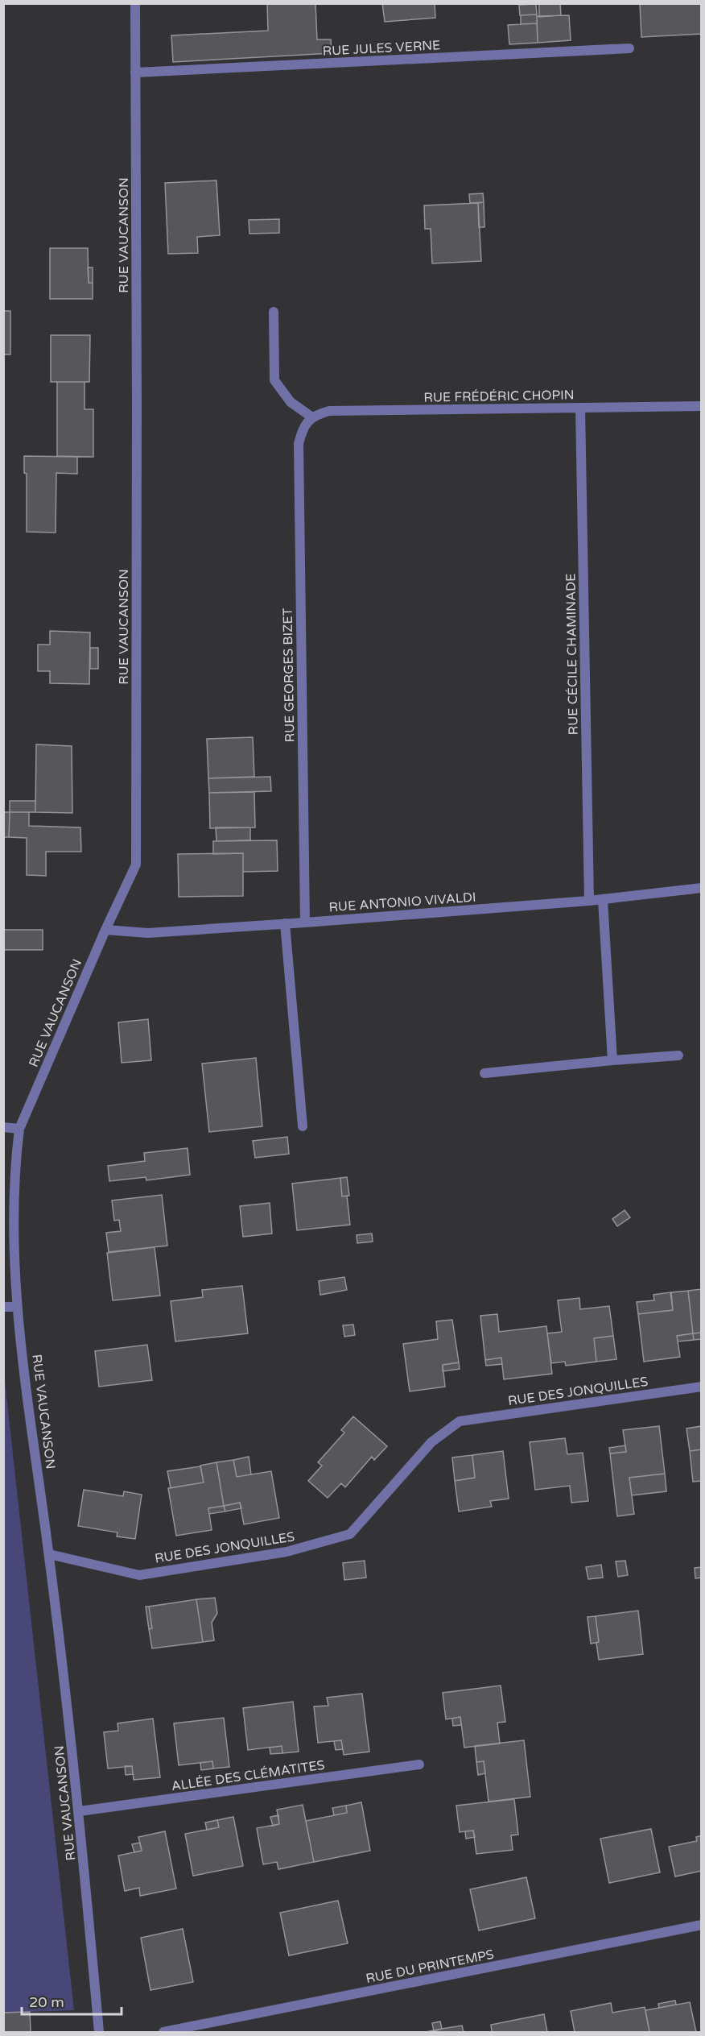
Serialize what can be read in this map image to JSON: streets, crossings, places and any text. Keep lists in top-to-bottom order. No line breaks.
{"streets":{"street":["RUE JULES VERNE","RUE VAUCANSON","RUE FRÉDÉRIC CHOPIN","RUE CÉCILE CHAMINADE","RUE GEORGES BIZET","RUE ANTONIO VIVALDI","RUE DES JONQUILLES","ALLÉE DES CLÉMATITES","RUE DU PRINTEMPS"]},"crossings":[["RUE JULES VERNE","RUE VAUCANSON"],["RUE VAUCANSON","RUE ANTONIO VIVALDI"],["RUE VAUCANSON","RUE DES JONQUILLES"],["RUE VAUCANSON","ALLÉE DES CLÉMATITES"],["RUE FRÉDÉRIC CHOPIN","RUE CÉCILE CHAMINADE"],["RUE FRÉDÉRIC CHOPIN","RUE GEORGES BIZET"],["RUE CÉCILE CHAMINADE","RUE ANTONIO VIVALDI"],["RUE GEORGES BIZET","RUE ANTONIO VIVALDI"]],"scale_bar":"20 m"}
